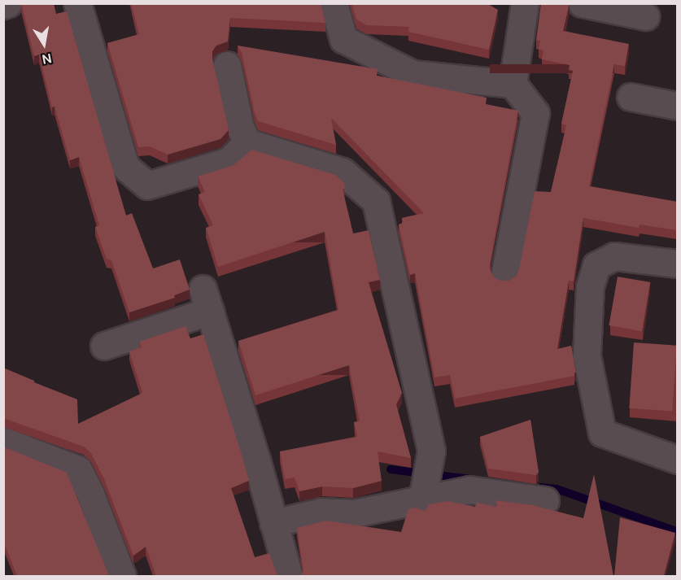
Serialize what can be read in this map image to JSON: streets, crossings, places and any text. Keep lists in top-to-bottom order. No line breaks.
{"north":"bottom"}
